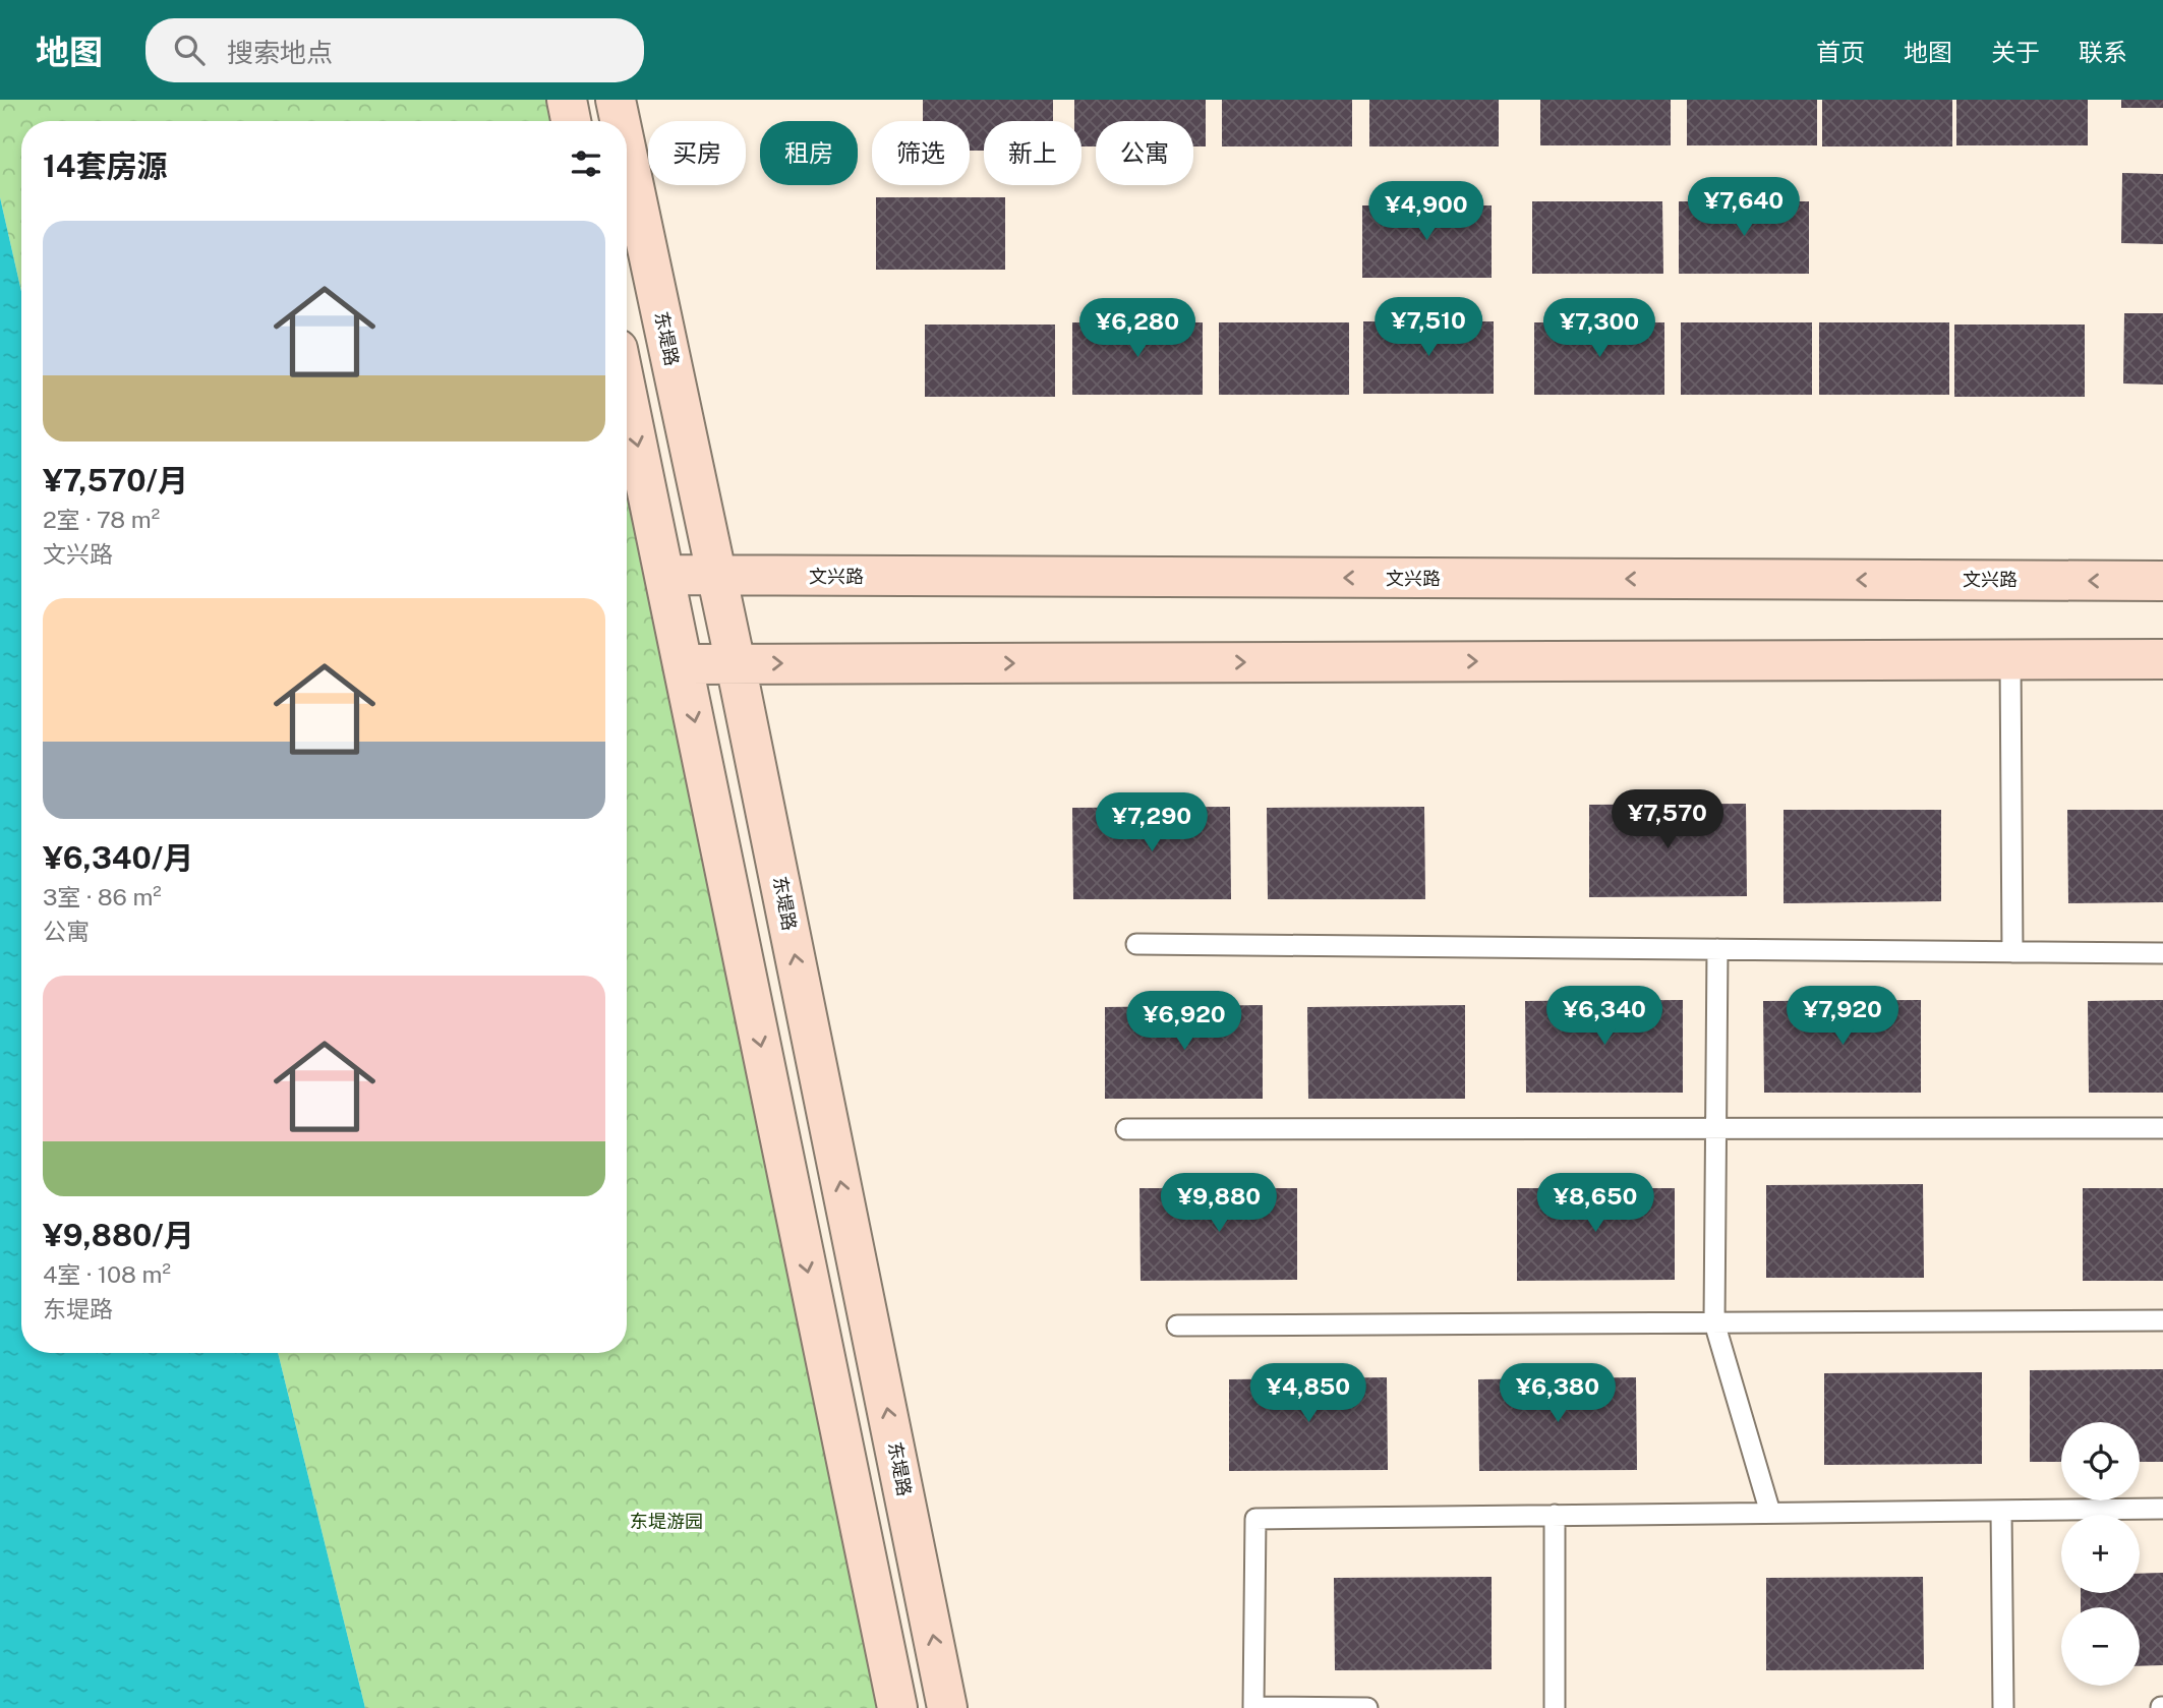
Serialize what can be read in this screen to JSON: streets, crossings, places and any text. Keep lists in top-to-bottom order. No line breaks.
{"streets":{"main road":["东堤路","文兴路"]},"crossings":[["东堤路","文兴路"]],"parks":["东堤游园"],"page":{"header":"地图","search":"搜索地点","nav":["首页","地图","关于","联系"],"chip":["买房","租房","筛选","新上","公寓"],"heading":"14套房源","price":["¥7,640","¥4,900","¥7,510","¥6,280","¥7,300","¥7,570","¥7,290","¥6,340","¥7,920","¥6,920","¥9,880","¥8,650","¥4,850","¥6,380"],"list":[{"name":"¥7,570/月","note":"2室 · 78 m² · 文兴路"},{"name":"¥6,340/月","note":"3室 · 86 m² · 公寓"},{"name":"¥9,880/月","note":"4室 · 108 m² · 东堤路"}],"map_buttons":["+","−"]}}
